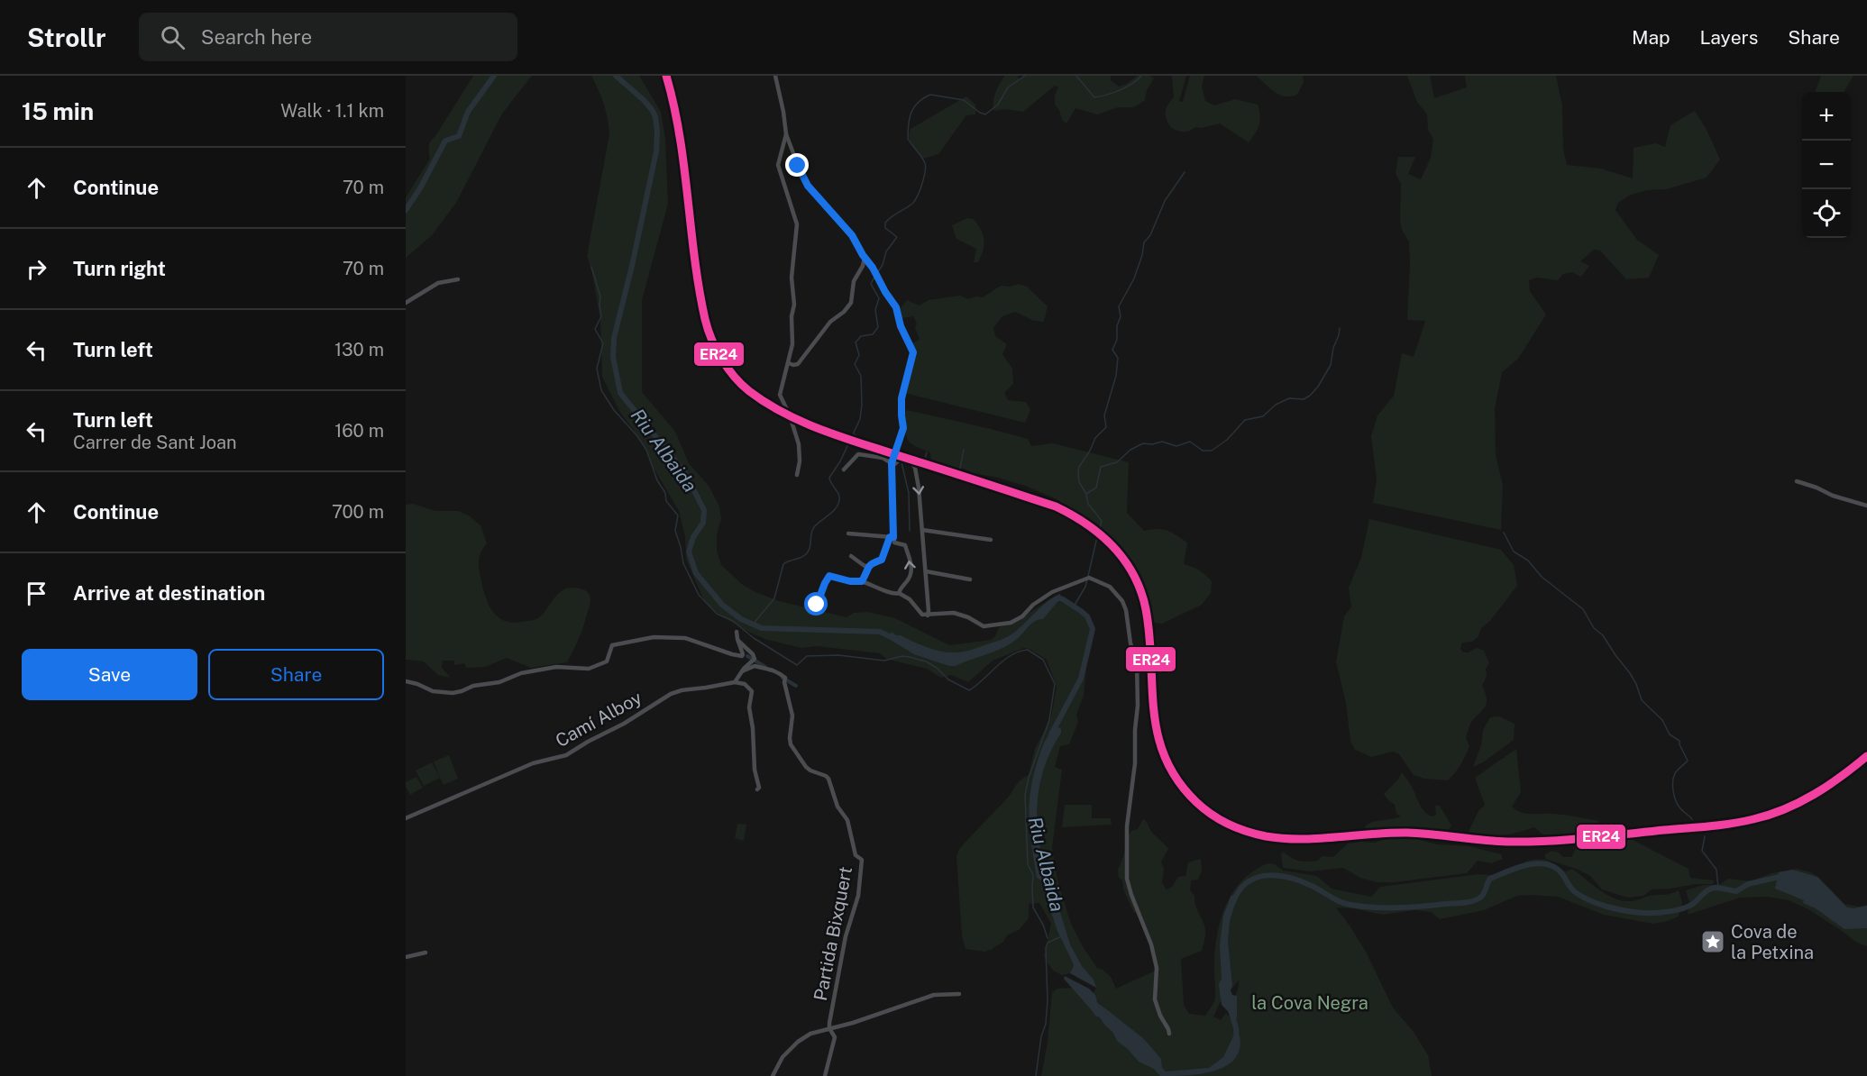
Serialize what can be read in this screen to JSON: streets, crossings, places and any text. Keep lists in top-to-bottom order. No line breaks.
{"streets":{"street":["Camí Alboy","Partida Bixquert"]},"water":["Riu Albaida"],"parks":["la Cova Negra"],"places":{"place":["Cova de la Petxina"]},"lines":["transit line ER24"],"page":{"header":"Strollr","search":"Search here","nav":["Map","Layers","Share"],"heading":["15 min","Walk · 1.1 km"],"map_buttons":["+","−"],"list":[["Continue","70 m"],["Turn right","70 m"],["Turn left","130 m"],["Turn left","Carrer de Sant Joan","160 m"],["Continue","700 m"],"Arrive at destination"],"buttons":["Save","Share"]}}
